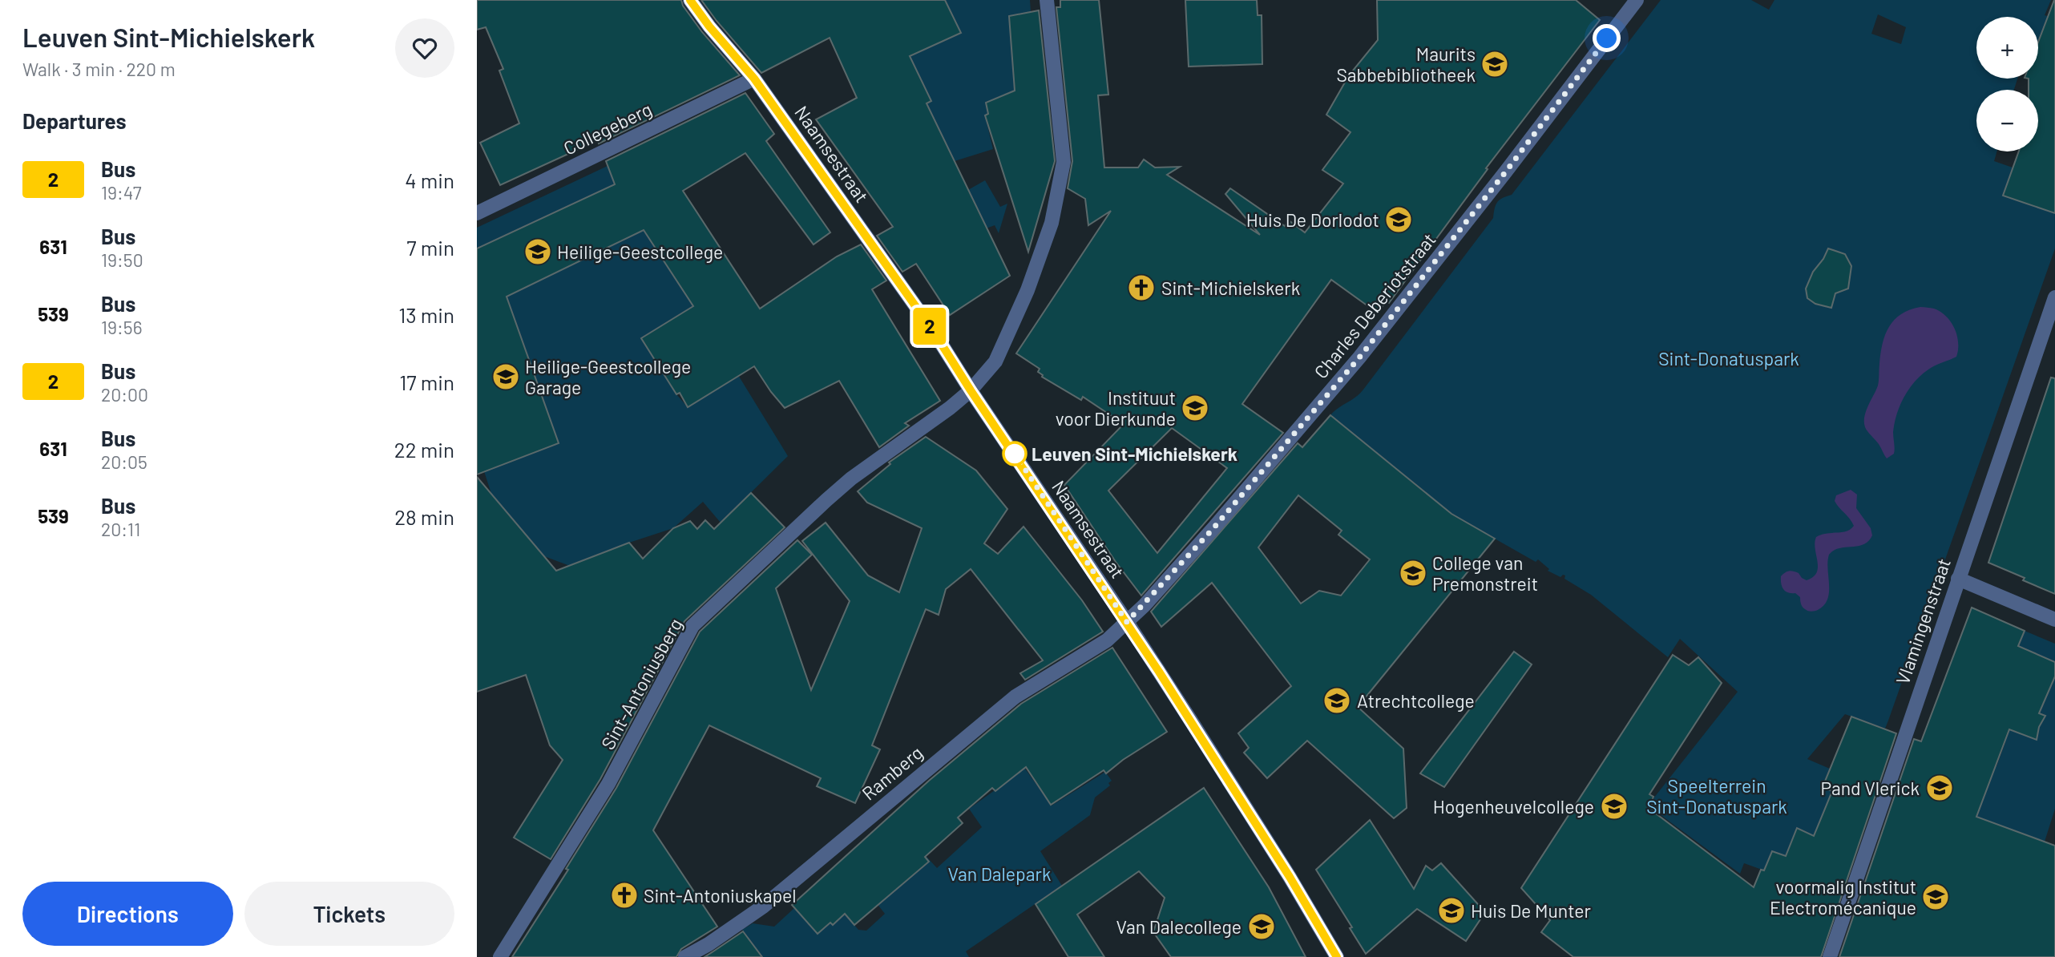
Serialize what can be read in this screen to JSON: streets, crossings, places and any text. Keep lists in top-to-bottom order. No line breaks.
{"streets":{"street":["Collegeberg","Naamsestraat","Charles Deberiotstraat","Vlamingenstraat","Sint-Antoniusberg","Ramberg"]},"crossings":[["Collegeberg","Naamsestraat"],["Naamsestraat","Charles Deberiotstraat"],["Naamsestraat","Sint-Antoniusberg"],["Naamsestraat","Ramberg"],["Charles Deberiotstraat","Ramberg"]],"parks":["Sint-Donatuspark","Speelterrein Sint-Donatuspark","Van Dalepark"],"places":{"school or university":["Maurits Sabbebibliotheek","Huis De Dorlodot","Heilige-Geestcollege","Heilige-Geestcollege Garage","Instituut voor Dierkunde","College van Premonstreit","Atrechtcollege","Pand Vlerick","Hogenheuvelcollege","voormalig Institut Electromécanique","Huis De Munter","Van Dalecollege"],"church":["Sint-Michielskerk","Sint-Antoniuskapel"],"other":["Leuven Sint-Michielskerk"]},"lines":["bus line 2"],"page":{"heading":[["Leuven Sint-Michielskerk","Walk · 3 min · 220 m"],"Departures"],"on_map":"2","map_buttons":["+","−"],"list":[{"mark":"2","name":"Bus","note":"19:47","value":"4 min"},{"mark":"631","name":"Bus","note":"19:50","value":"7 min"},{"mark":"539","name":"Bus","note":"19:56","value":"13 min"},{"mark":"2","name":"Bus","note":"20:00","value":"17 min"},{"mark":"631","name":"Bus","note":"20:05","value":"22 min"},{"mark":"539","name":"Bus","note":"20:11","value":"28 min"}],"buttons":["Directions","Tickets"]}}
